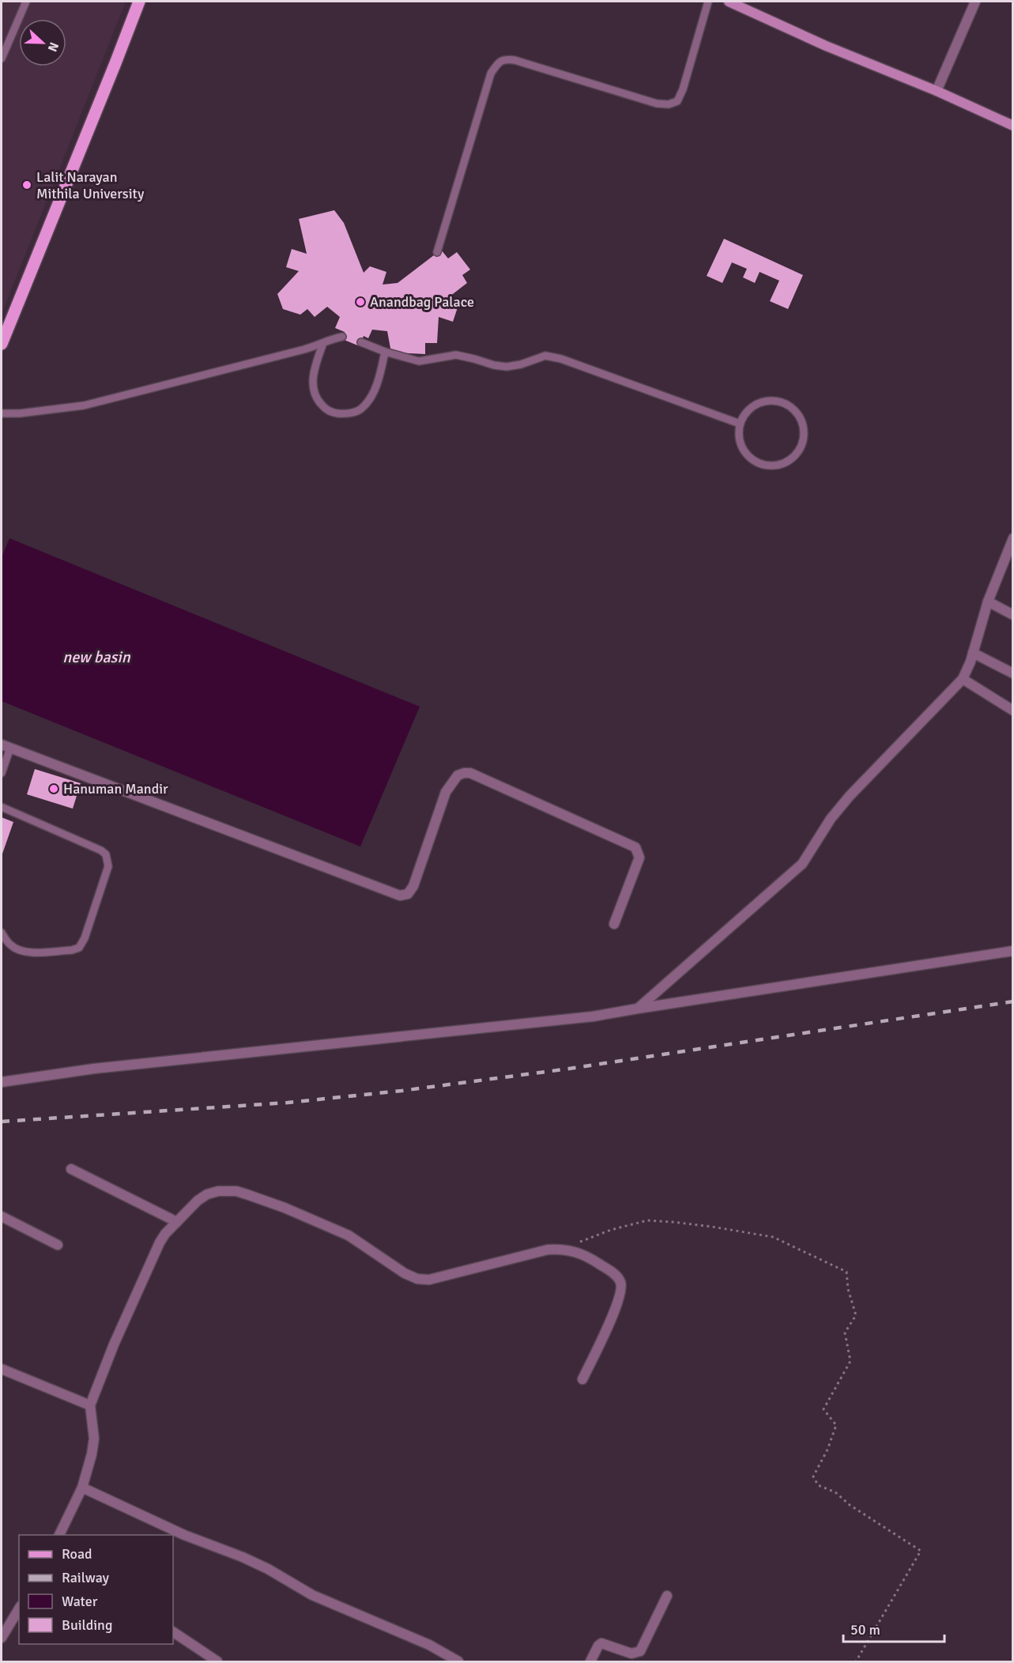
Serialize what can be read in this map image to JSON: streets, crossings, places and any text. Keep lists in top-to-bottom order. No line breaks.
{"water":["new basin"],"places":["Lalit Narayan Mithila University","Anandbag Palace","Hanuman Mandir"],"legend":["Road","Railway","Water","Building"],"scale_bar":"50 m","north":"right"}
